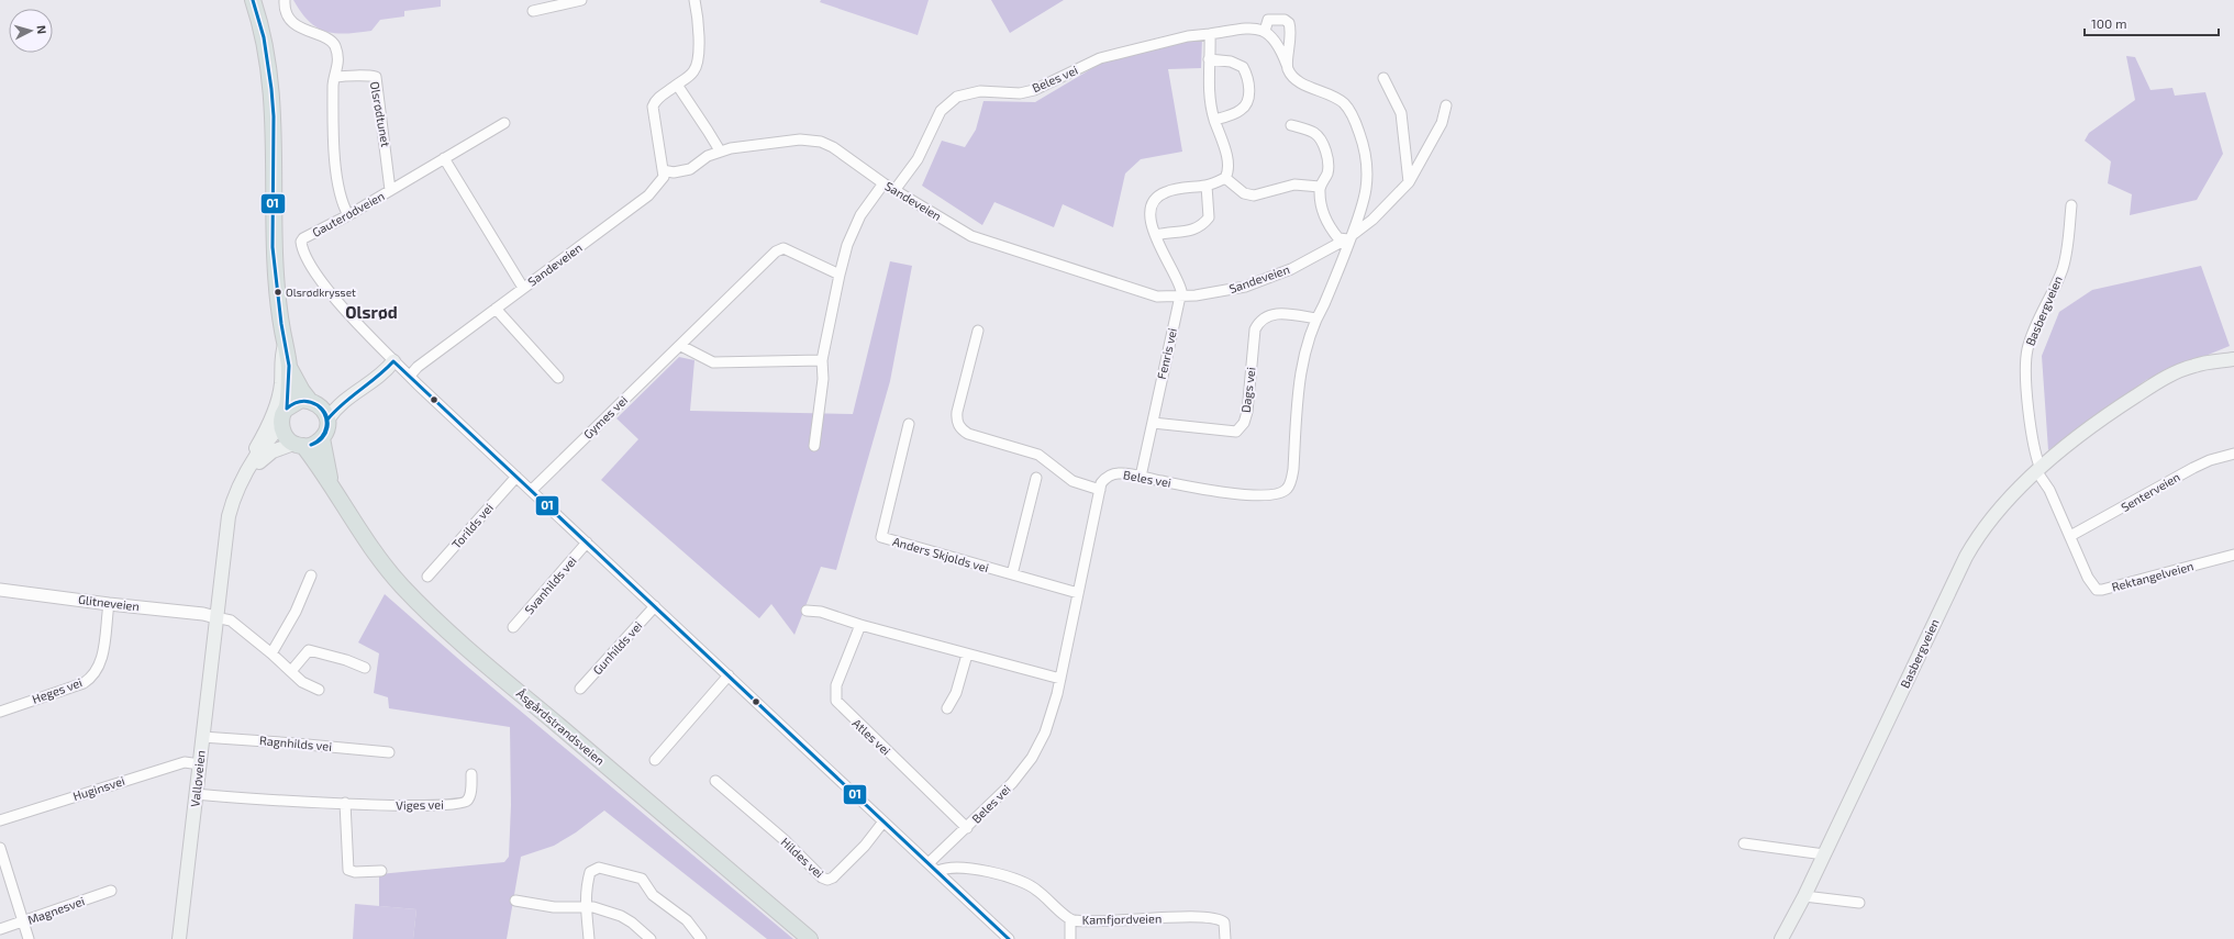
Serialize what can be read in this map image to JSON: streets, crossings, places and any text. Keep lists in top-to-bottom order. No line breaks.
{"streets":{"main road":["Basbergveien","Åsgårdstrandsveien","Valløveien"],"street":["Beles vei","Olsrødtunet","Sandeveien","Gauterødveien","Fenris vei","Dags vei","Gymes vei","Senterveien","Torilds vei","Anders Skjolds vei","Rektangelveien","Svanhilds vei","Glitneveien","Gunhilds vei","Heges vei","Atles vei","Ragnhilds vei","Huginsvei","Viges vei","Hildes vei","Magnesvei","Kamfjordveien"]},"crossings":[["Beles vei","Sandeveien"],["Beles vei","Gauterødveien"],["Beles vei","Fenris vei"],["Beles vei","Dags vei"],["Beles vei","Anders Skjolds vei"],["Beles vei","Atles vei"],["Olsrødtunet","Gauterødveien"],["Sandeveien","Gauterødveien"],["Sandeveien","Fenris vei"],["Gauterødveien","Gymes vei"],["Gauterødveien","Torilds vei"],["Gauterødveien","Svanhilds vei"],["Gauterødveien","Gunhilds vei"],["Gauterødveien","Hildes vei"],["Gauterødveien","Kamfjordveien"],["Basbergveien","Rektangelveien"],["Fenris vei","Dags vei"],["Senterveien","Rektangelveien"],["Glitneveien","Heges vei"],["Glitneveien","Valløveien"],["Åsgårdstrandsveien","Valløveien"],["Ragnhilds vei","Valløveien"],["Valløveien","Huginsvei"],["Valløveien","Viges vei"]],"districts":["Olsrød"],"places":["Olsrødkrysset"],"lines":["transit line 01"],"scale_bar":"100 m","north":"right"}
